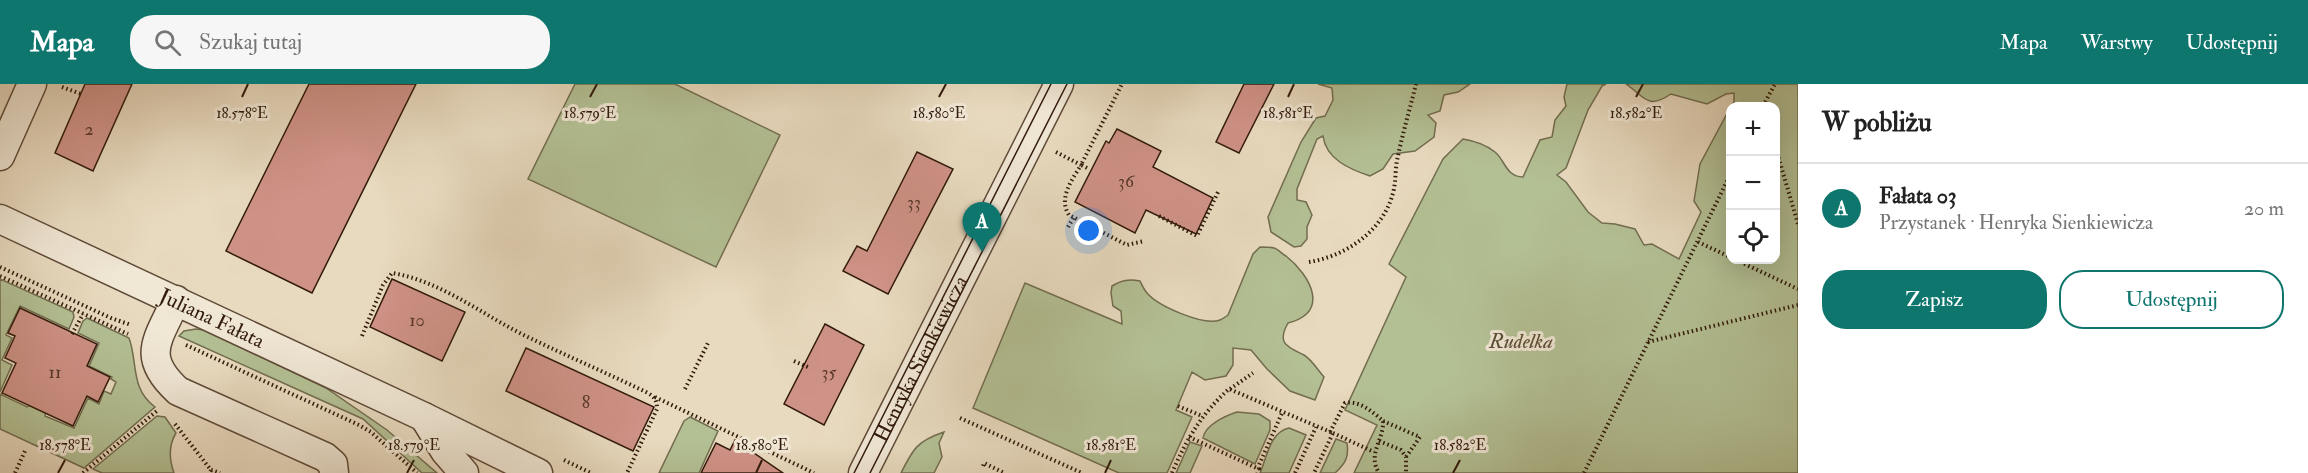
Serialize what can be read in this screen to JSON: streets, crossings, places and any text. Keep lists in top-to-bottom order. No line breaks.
{"streets":{"street":["Juliana Fałata","Henryka Sienkiewicza"]},"parks":["Rudelka"],"house_numbers":["2","36","33","10","11","35","8"],"page":{"header":"Mapa","search":"Szukaj tutaj","nav":["Mapa","Warstwy","Udostępnij"],"heading":"W pobliżu","map_buttons":["+","−"],"list":[{"mark":"A","name":"Fałata 03","note":"Przystanek · Henryka Sienkiewicza","value":"20 m"}],"pins":"A","buttons":["Zapisz","Udostępnij"]},"coordinates":["18.582°E","18.578°E","18.579°E","18.581°E","18.580°E"]}
